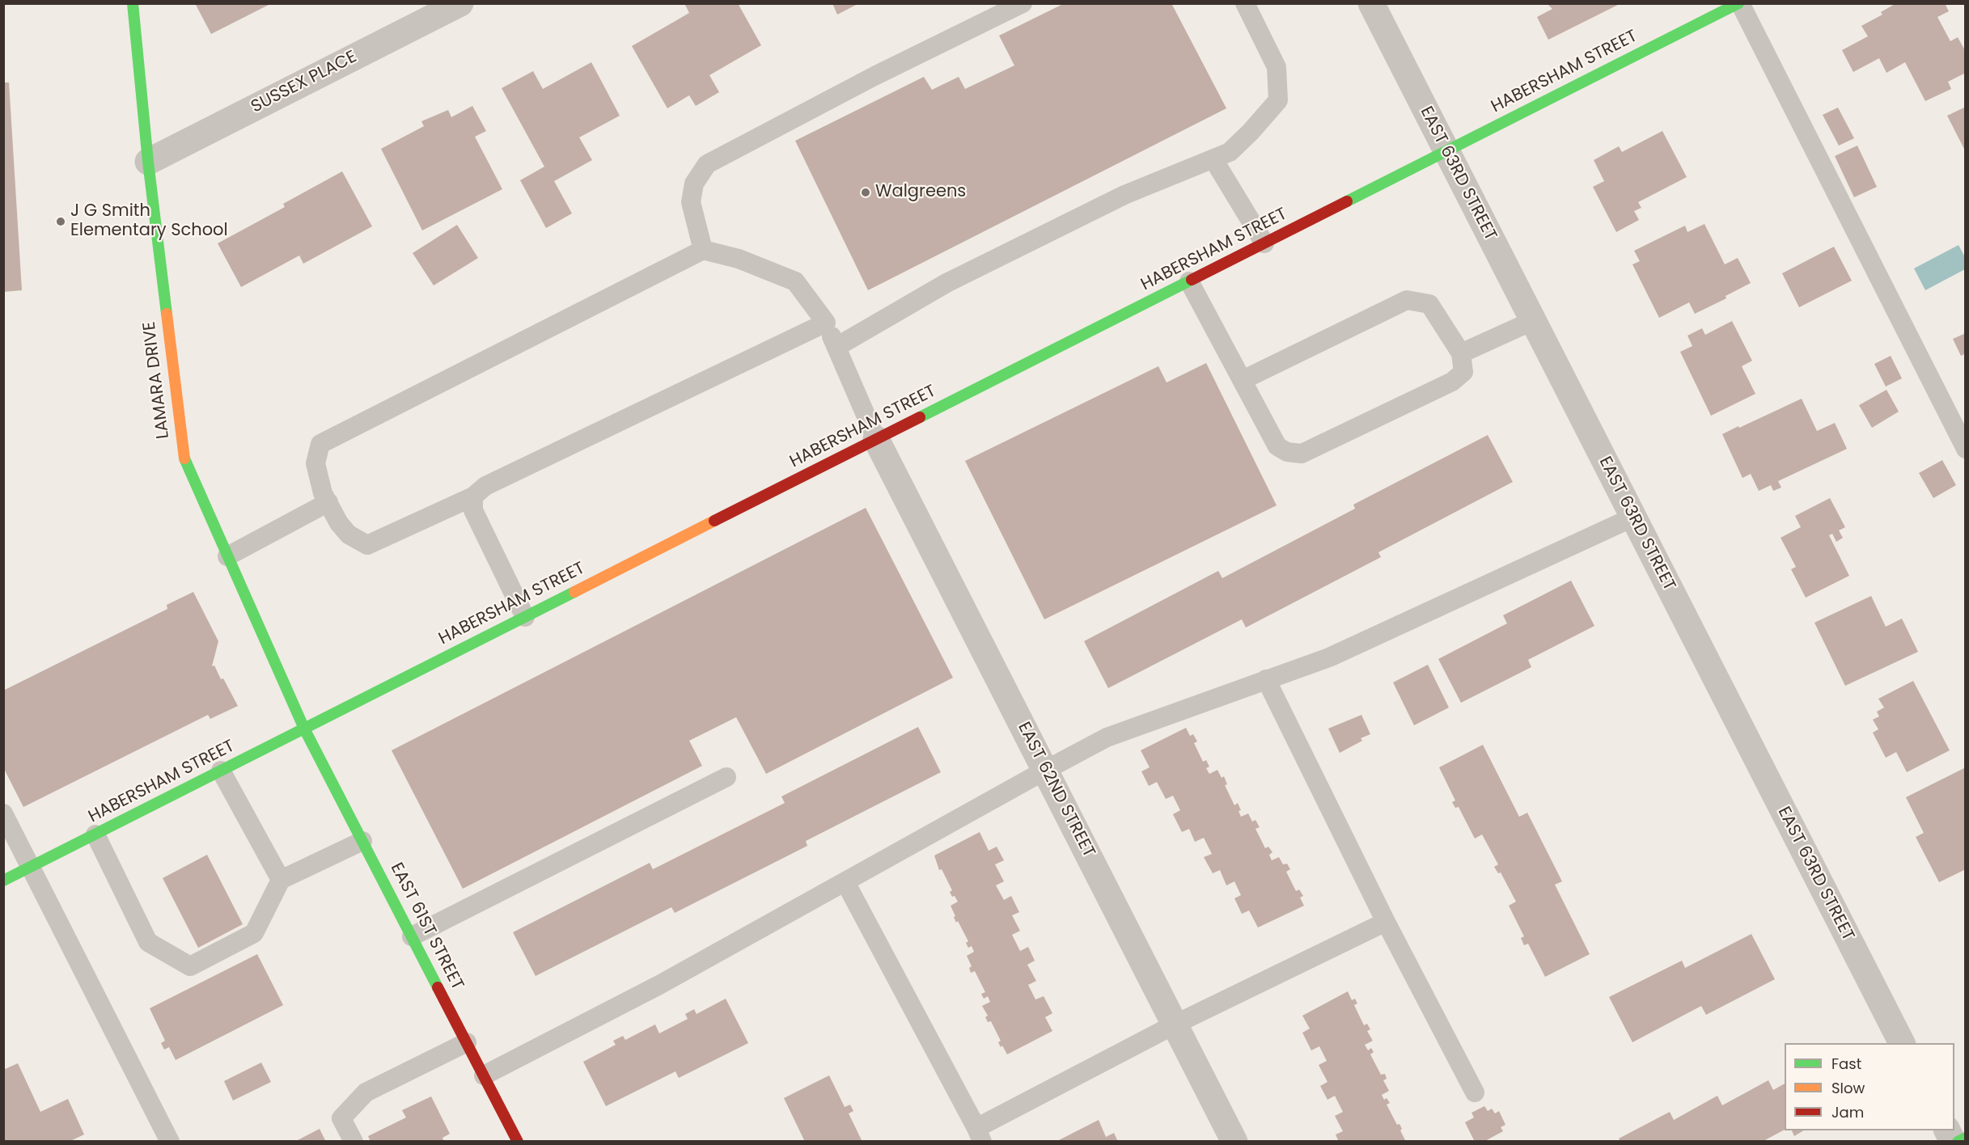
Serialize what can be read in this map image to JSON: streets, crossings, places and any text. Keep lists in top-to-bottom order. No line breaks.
{"streets":{"street":["HABERSHAM STREET","SUSSEX PLACE","EAST 63RD STREET","LAMARA DRIVE","EAST 62ND STREET","EAST 61ST STREET"]},"crossings":[["HABERSHAM STREET","EAST 63RD STREET"],["HABERSHAM STREET","LAMARA DRIVE"],["HABERSHAM STREET","EAST 62ND STREET"],["HABERSHAM STREET","EAST 61ST STREET"],["SUSSEX PLACE","LAMARA DRIVE"],["LAMARA DRIVE","EAST 61ST STREET"]],"places":["Walgreens","J G Smith Elementary School"],"legend":["Fast","Slow","Jam"]}
